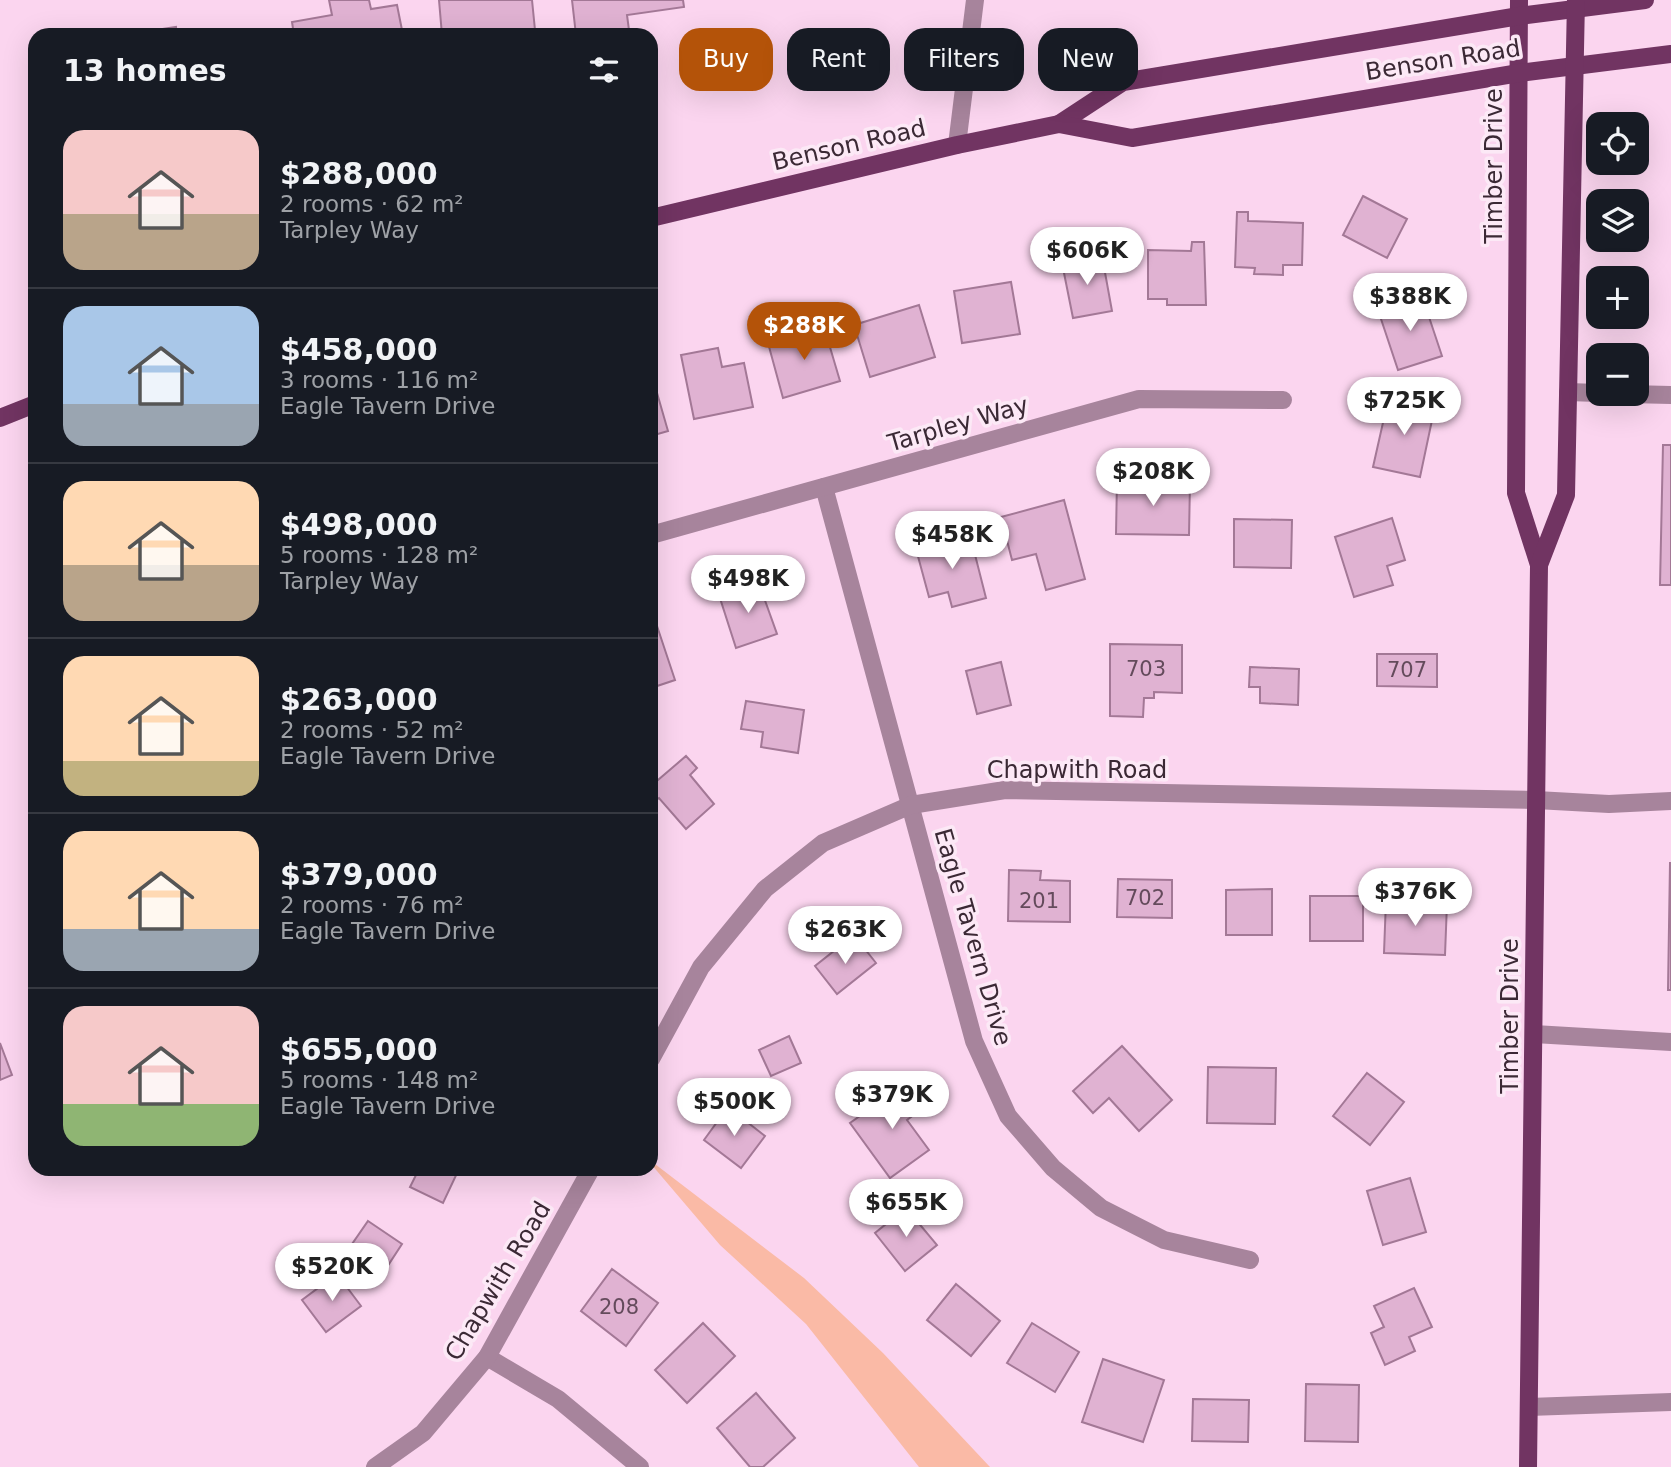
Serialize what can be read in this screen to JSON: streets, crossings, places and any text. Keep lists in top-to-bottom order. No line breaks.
{"streets":{"main road":["Benson Road","Timber Drive"],"street":["Tarpley Way","Chapwith Road","Eagle Tavern Drive"]},"crossings":[["Benson Road","Timber Drive"],["Timber Drive","Chapwith Road"],["Tarpley Way","Eagle Tavern Drive"],["Chapwith Road","Eagle Tavern Drive"]],"house_numbers":["703","707","702","201","208"],"page":{"chip":["Buy","Rent","Filters","New"],"heading":"13 homes","map_buttons":["+","−"],"list":[{"name":"$288,000","note":"2 rooms · 62 m² · Tarpley Way"},{"name":"$458,000","note":"3 rooms · 116 m² · Eagle Tavern Drive"},{"name":"$498,000","note":"5 rooms · 128 m² · Tarpley Way"},{"name":"$263,000","note":"2 rooms · 52 m² · Eagle Tavern Drive"},{"name":"$379,000","note":"2 rooms · 76 m² · Eagle Tavern Drive"},{"name":"$655,000","note":"5 rooms · 148 m² · Eagle Tavern Drive"}],"price":["$606K","$388K","$288K","$725K","$208K","$458K","$498K","$376K","$263K","$379K","$500K","$655K","$520K"]}}
